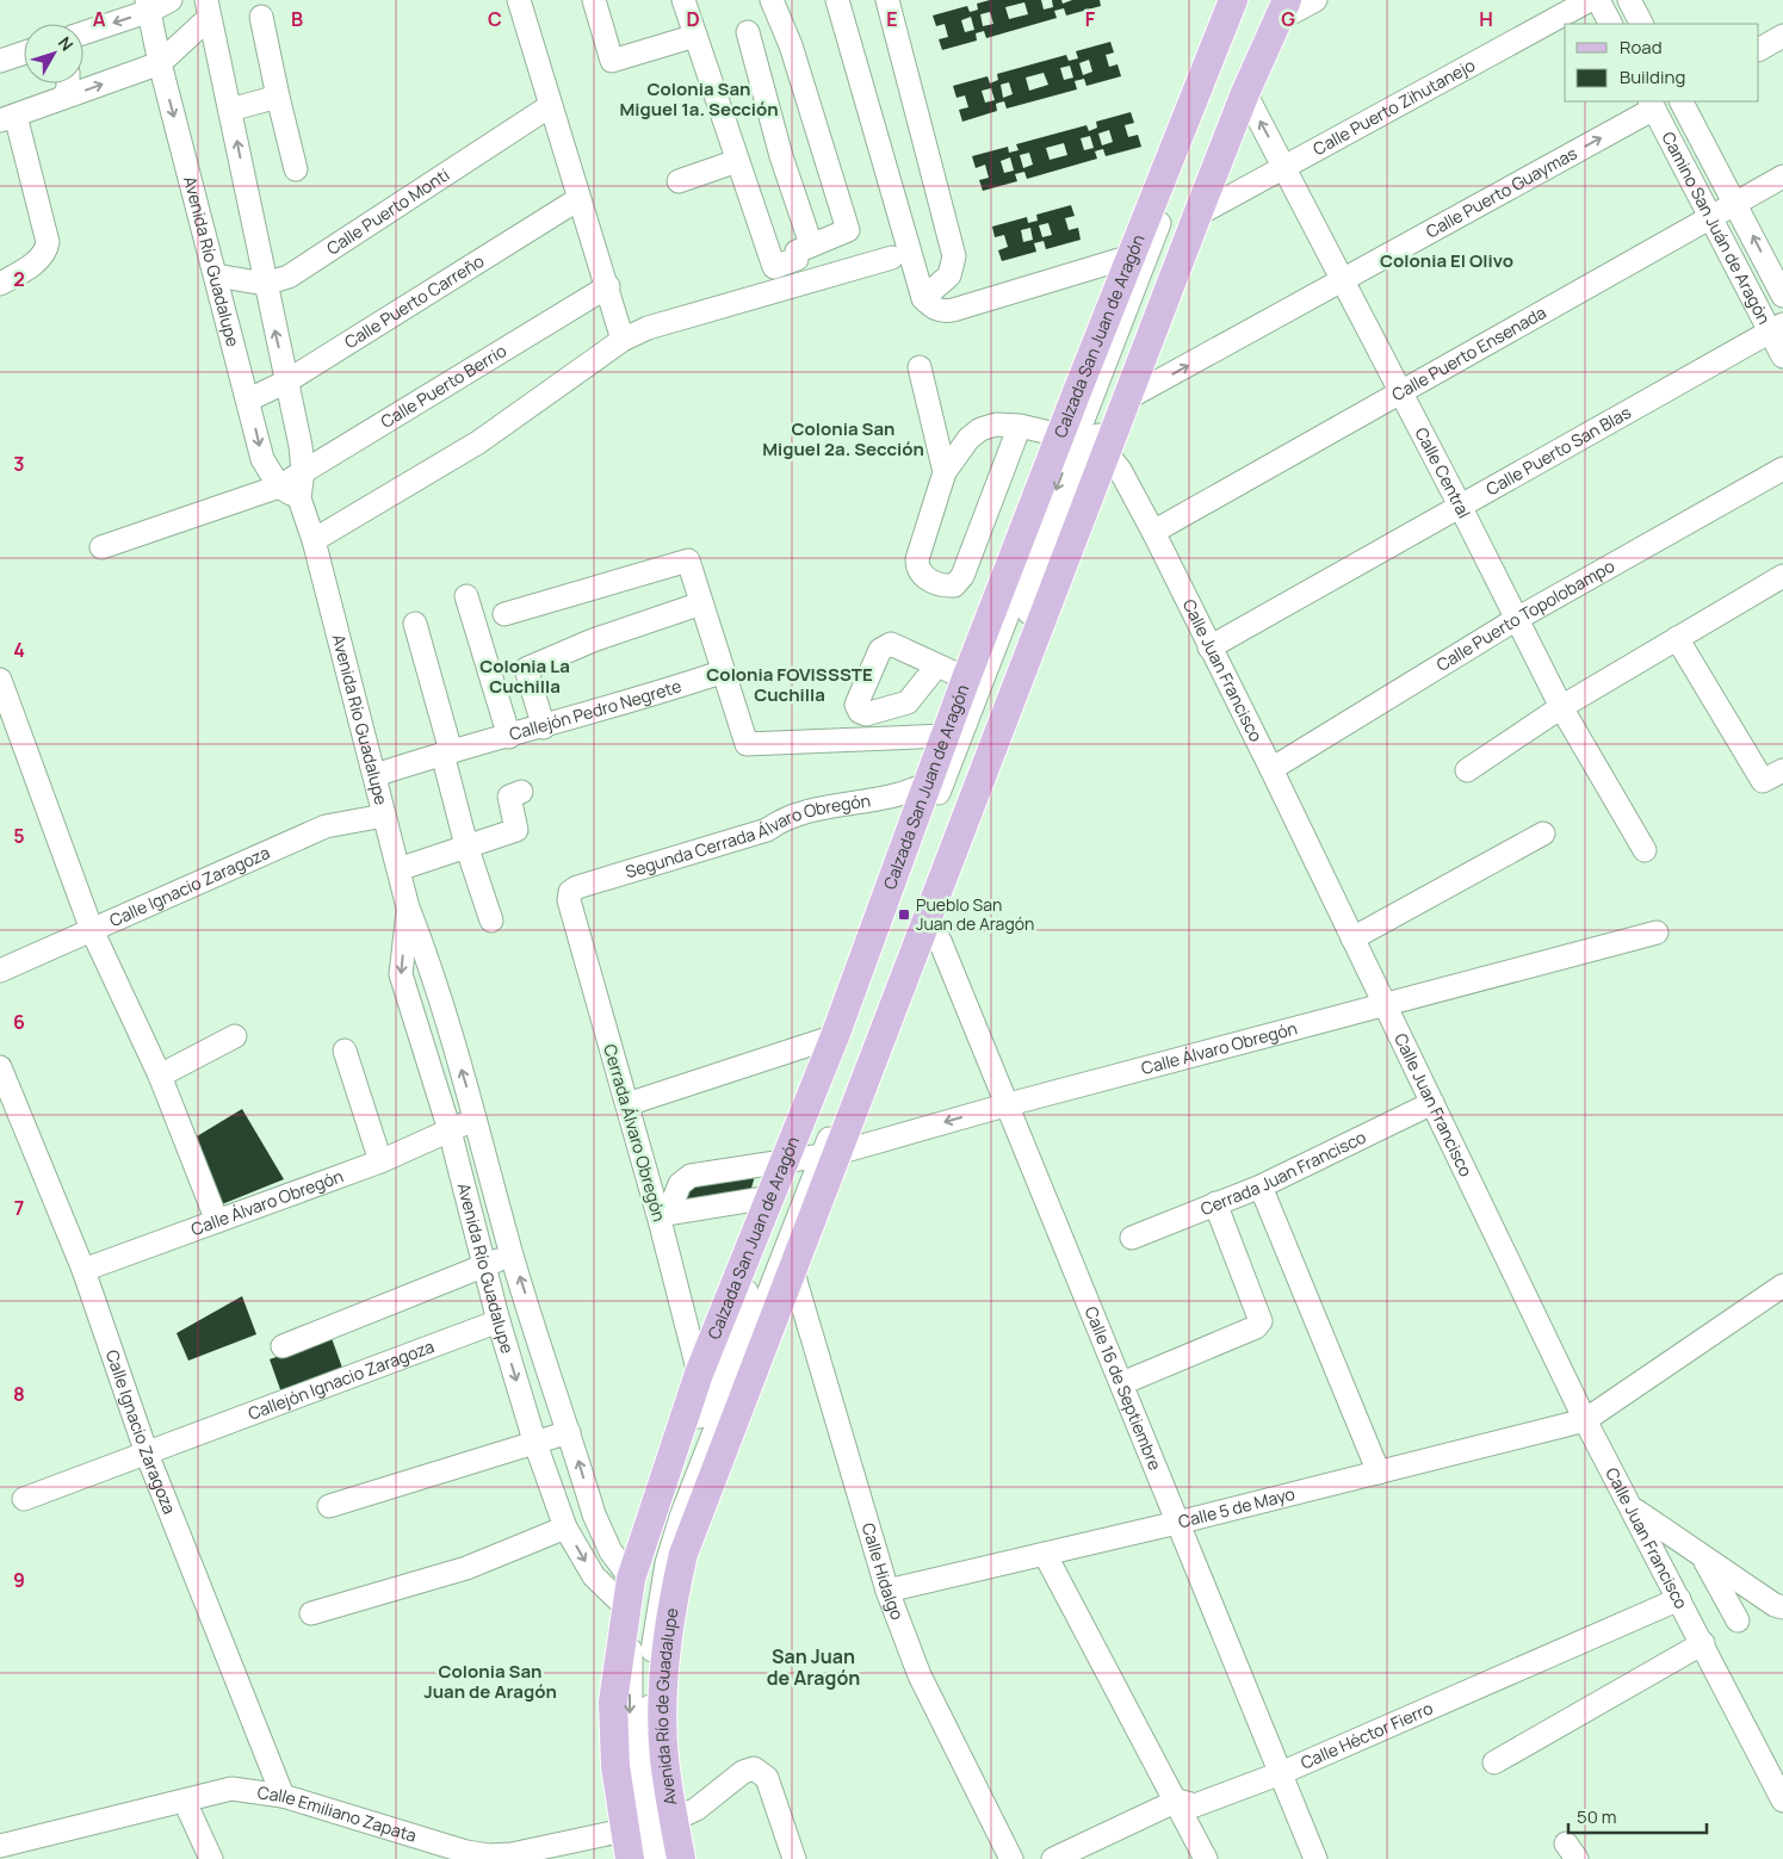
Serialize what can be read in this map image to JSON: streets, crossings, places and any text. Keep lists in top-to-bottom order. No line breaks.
{"streets":{"main road":["Calzada San Juan de Aragón","Avenida Río de Guadalupe"],"street":["Calle Puerto Zihutanejo","Calle Puerto Guaymas","Calle Puerto Monti","Camino San Juán de Aragón","Avenida Río Guadalupe","Calle Puerto Carreño","Calle Puerto Ensenada","Calle Puerto Berrio","Calle Puerto San Blas","Calle Central","Calle Puerto Topolobampo","Calle Juan Francisco","Callejón Pedro Negrete","Segunda Cerrada Álvaro Obregón","Calle Ignacio Zaragoza","Calle Álvaro Obregón","Cerrada Álvaro Obregón","Cerrada Juan Francisco","Callejón Ignacio Zaragoza","Calle 16 de Septiembre","Calle 5 de Mayo","Calle Hidalgo","Calle Héctor Fierro","Calle Emiliano Zapata"]},"crossings":[["Calle Puerto Zihutanejo","Calzada San Juan de Aragón"],["Calle Puerto Zihutanejo","Calle Central"],["Calle Puerto Guaymas","Camino San Juán de Aragón"],["Calle Puerto Guaymas","Calzada San Juan de Aragón"],["Calle Puerto Guaymas","Calle Central"],["Calle Puerto Monti","Avenida Río Guadalupe"],["Camino San Juán de Aragón","Calle Puerto Ensenada"],["Camino San Juán de Aragón","Calle Puerto San Blas"],["Avenida Río Guadalupe","Calle Puerto Carreño"],["Avenida Río Guadalupe","Calzada San Juan de Aragón"],["Avenida Río Guadalupe","Calle Puerto Berrio"],["Avenida Río Guadalupe","Callejón Pedro Negrete"],["Avenida Río Guadalupe","Calle Ignacio Zaragoza"],["Avenida Río Guadalupe","Calle Álvaro Obregón"],["Avenida Río Guadalupe","Callejón Ignacio Zaragoza"],["Avenida Río Guadalupe","Avenida Río de Guadalupe"],["Calzada San Juan de Aragón","Calle Central"],["Calzada San Juan de Aragón","Calle Juan Francisco"],["Calzada San Juan de Aragón","Segunda Cerrada Álvaro Obregón"],["Calzada San Juan de Aragón","Calle Álvaro Obregón"],["Calzada San Juan de Aragón","Cerrada Álvaro Obregón"],["Calzada San Juan de Aragón","Calle 16 de Septiembre"],["Calzada San Juan de Aragón","Calle Hidalgo"],["Calzada San Juan de Aragón","Avenida Río de Guadalupe"],["Calle Puerto Ensenada","Calle Central"],["Calle Puerto Ensenada","Calle Juan Francisco"],["Calle Puerto San Blas","Calle Central"],["Calle Puerto San Blas","Calle Juan Francisco"],["Calle Central","Calle Puerto Topolobampo"],["Calle Puerto Topolobampo","Calle Juan Francisco"],["Calle Juan Francisco","Calle Álvaro Obregón"],["Calle Juan Francisco","Cerrada Juan Francisco"],["Calle Juan Francisco","Calle 5 de Mayo"],["Calle Juan Francisco","Calle Héctor Fierro"],["Segunda Cerrada Álvaro Obregón","Cerrada Álvaro Obregón"],["Calle Ignacio Zaragoza","Calle Álvaro Obregón"],["Calle Ignacio Zaragoza","Callejón Ignacio Zaragoza"],["Calle Ignacio Zaragoza","Calle Emiliano Zapata"],["Calle Álvaro Obregón","Cerrada Álvaro Obregón"],["Calle Álvaro Obregón","Calle 16 de Septiembre"],["Calle 16 de Septiembre","Calle 5 de Mayo"],["Calle 16 de Septiembre","Calle Héctor Fierro"],["Calle 5 de Mayo","Calle Hidalgo"],["Avenida Río de Guadalupe","Calle Emiliano Zapata"]],"one_way":["Calle Puerto Guaymas"],"districts":["Colonia San Miguel 1a. Sección","Colonia El Olivo","Colonia San Miguel 2a. Sección","Colonia La Cuchilla","Colonia FOVISSSTE Cuchilla","San Juan de Aragón","Colonia San Juan de Aragón"],"places":{"transit":["Pueblo San Juan de Aragón"]},"legend":["Road","Building"],"scale_bar":"50 m","north":"top right","grid":{"columns":["A","B","C","D","E","F","G","H"],"rows":["2","3","4","5","6","7","8","9"]}}
